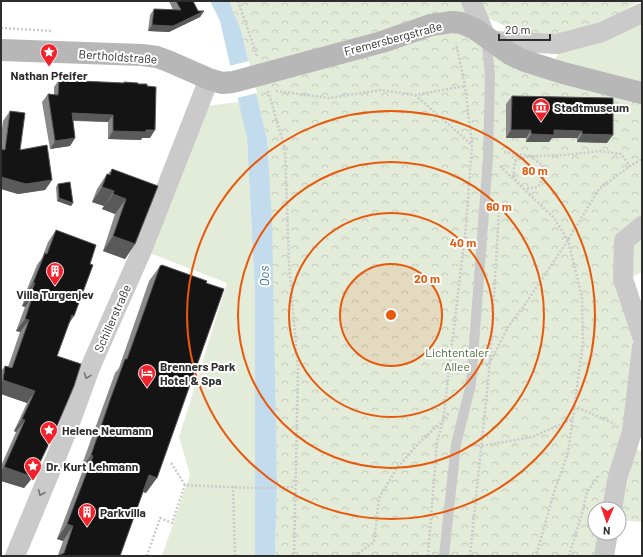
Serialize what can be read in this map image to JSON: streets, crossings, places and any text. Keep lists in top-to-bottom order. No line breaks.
{"streets":{"main road":["Fremersbergstraße","Bertholdstraße"],"street":["Schillerstraße"]},"crossings":[["Fremersbergstraße","Bertholdstraße"],["Bertholdstraße","Schillerstraße"]],"one_way":["Schillerstraße"],"water":["Oos"],"parks":["Lichtentaler Allee"],"places":{"place":["Nathan Pfeifer","Helene Neumann","Dr. Kurt Lehmann"],"museum":["Stadtmuseum"],"building":["Villa Turgenjev","Parkvilla"],"hotel":["Brenners Park Hotel & Spa"]},"scale_bar":"20 m","north":"bottom","rings":["80 m","60 m","40 m","20 m"]}
